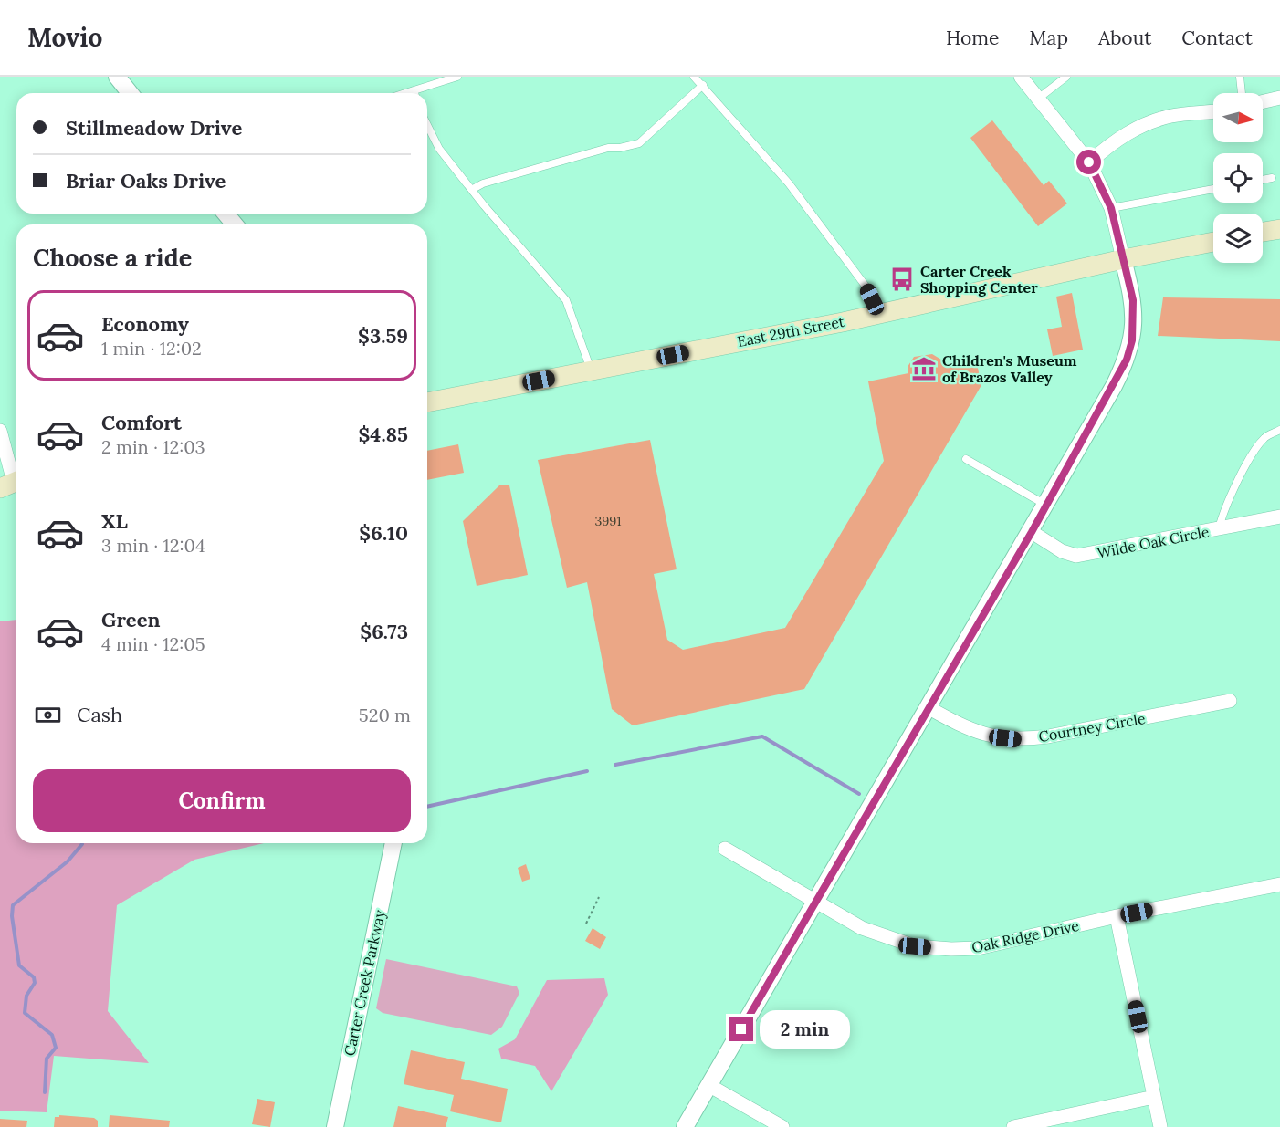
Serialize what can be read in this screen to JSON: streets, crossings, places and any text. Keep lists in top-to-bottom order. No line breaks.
{"streets":{"main road":["East 29th Street"],"street":["Wilde Oak Circle","Courtney Circle","Oak Ridge Drive","Carter Creek Parkway"]},"places":{"bus stop":["Carter Creek Shopping Center"],"museum":["Children's Museum of Brazos Valley"]},"house_numbers":["3991"],"north":"right","page":{"header":"Movio","nav":["Home","Map","About","Contact"],"banner":["Stillmeadow Drive","Briar Oaks Drive"],"heading":"Choose a ride","list":[{"name":"Economy","note":"1 min · 12:02","value":"$3.59"},{"name":"Comfort","note":"2 min · 12:03","value":"$4.85"},{"name":"XL","note":"3 min · 12:04","value":"$6.10"},{"name":"Green","note":"4 min · 12:05","value":"$6.73"}],"pay":["Cash","520 m"],"buttons":"Confirm","bubble":"2 min"}}
